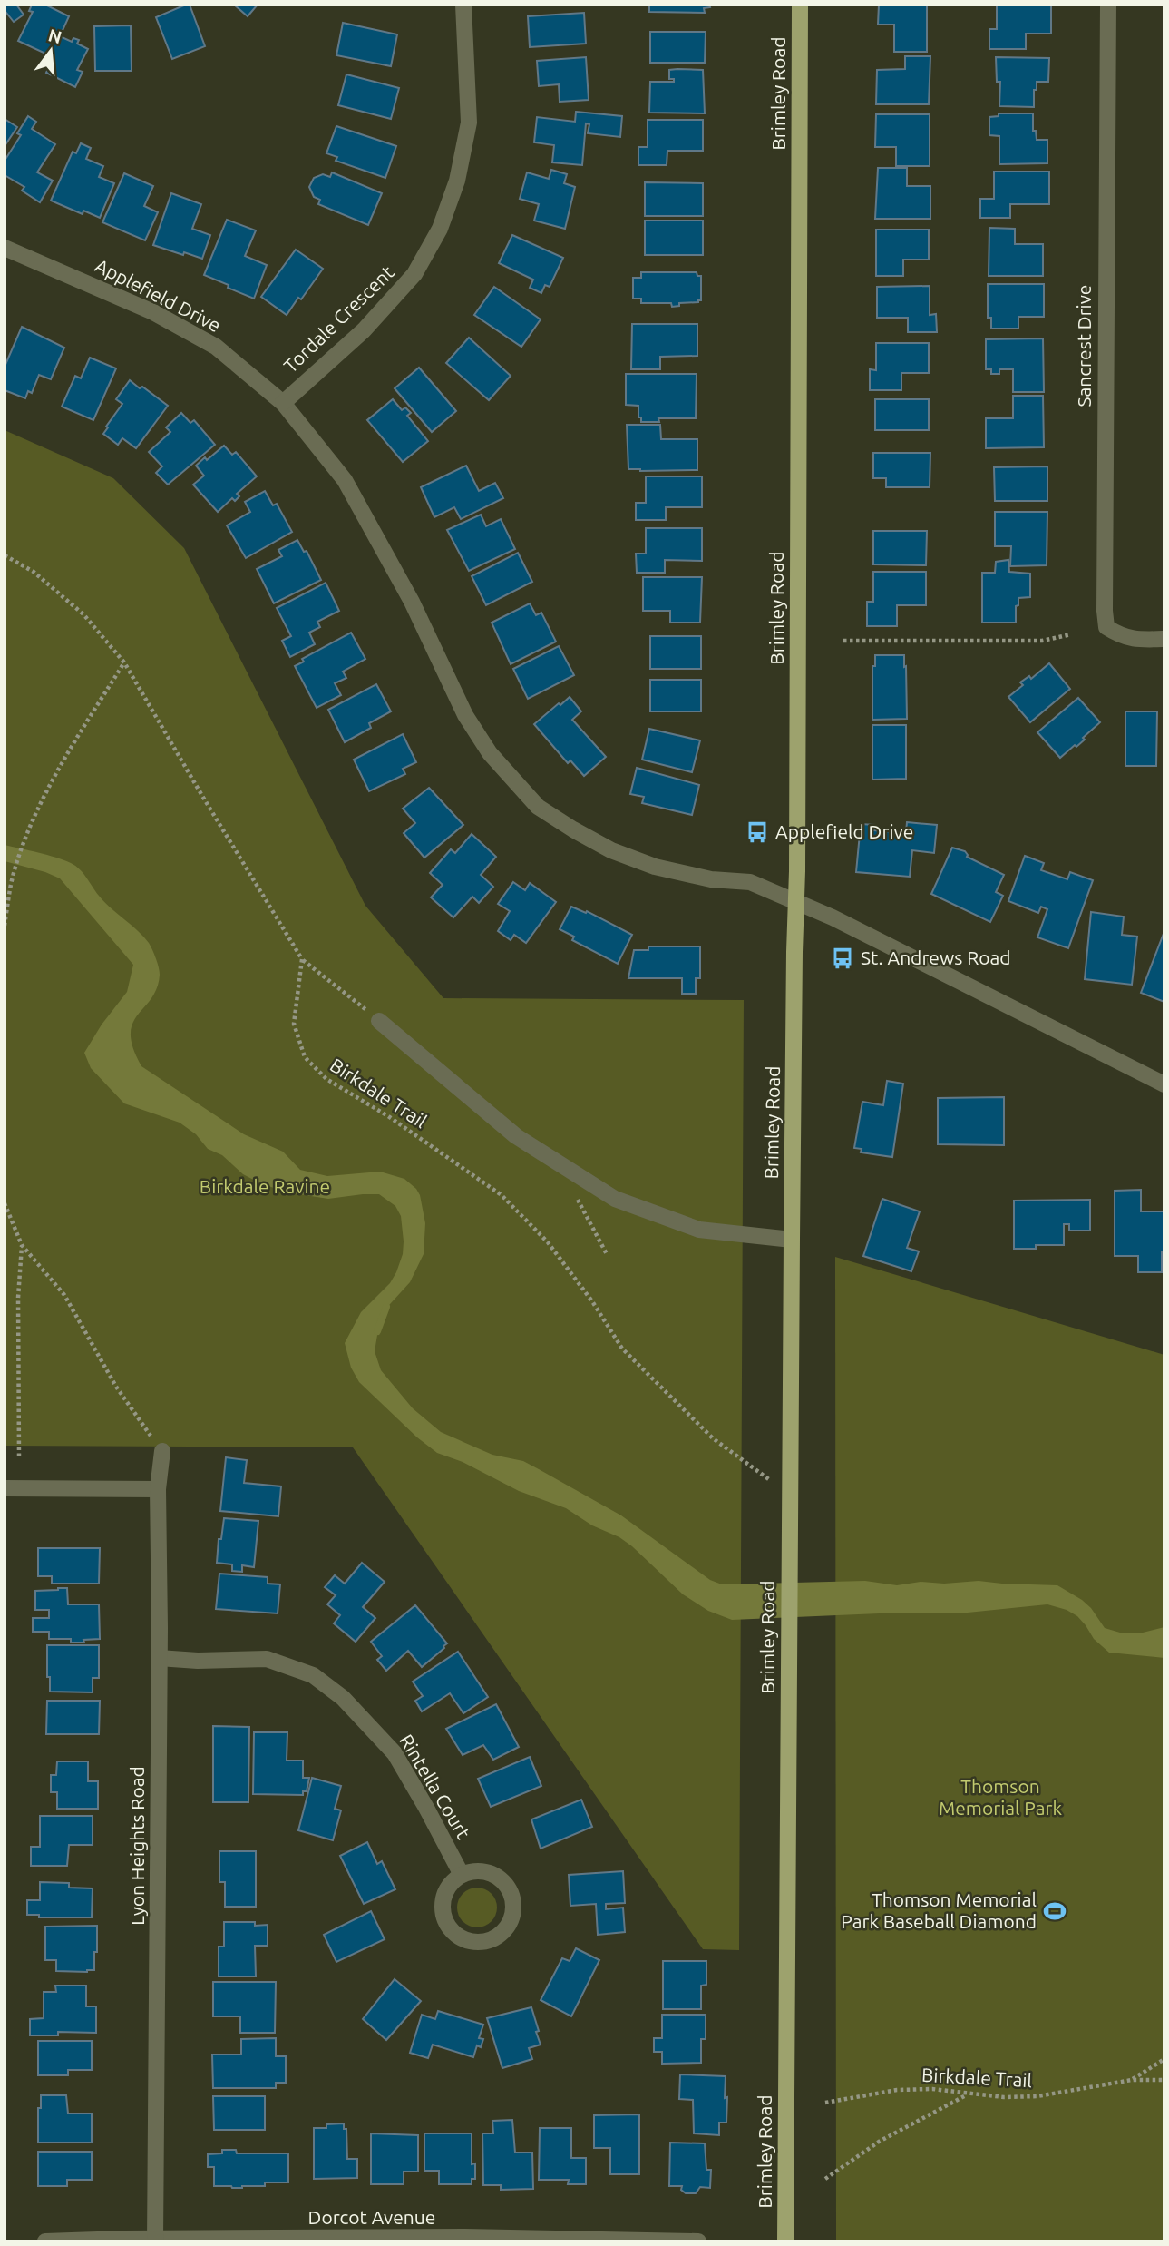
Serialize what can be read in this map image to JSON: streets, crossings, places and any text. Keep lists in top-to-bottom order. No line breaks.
{"streets":{"main road":["Brimley Road"],"street":["Applefield Drive","Tordale Crescent","Sancrest Drive","Rintella Court","Lyon Heights Road","Dorcot Avenue"],"path":["Birkdale Trail"]},"crossings":[["Brimley Road","Applefield Drive"],["Brimley Road","Birkdale Trail"],["Applefield Drive","Tordale Crescent"],["Rintella Court","Lyon Heights Road"],["Lyon Heights Road","Dorcot Avenue"]],"parks":["Birkdale Ravine","Thomson Memorial Park"],"places":{"bus stop":["Applefield Drive","St. Andrews Road"],"sports":["Thomson Memorial Park Baseball Diamond"]},"north":"top"}
